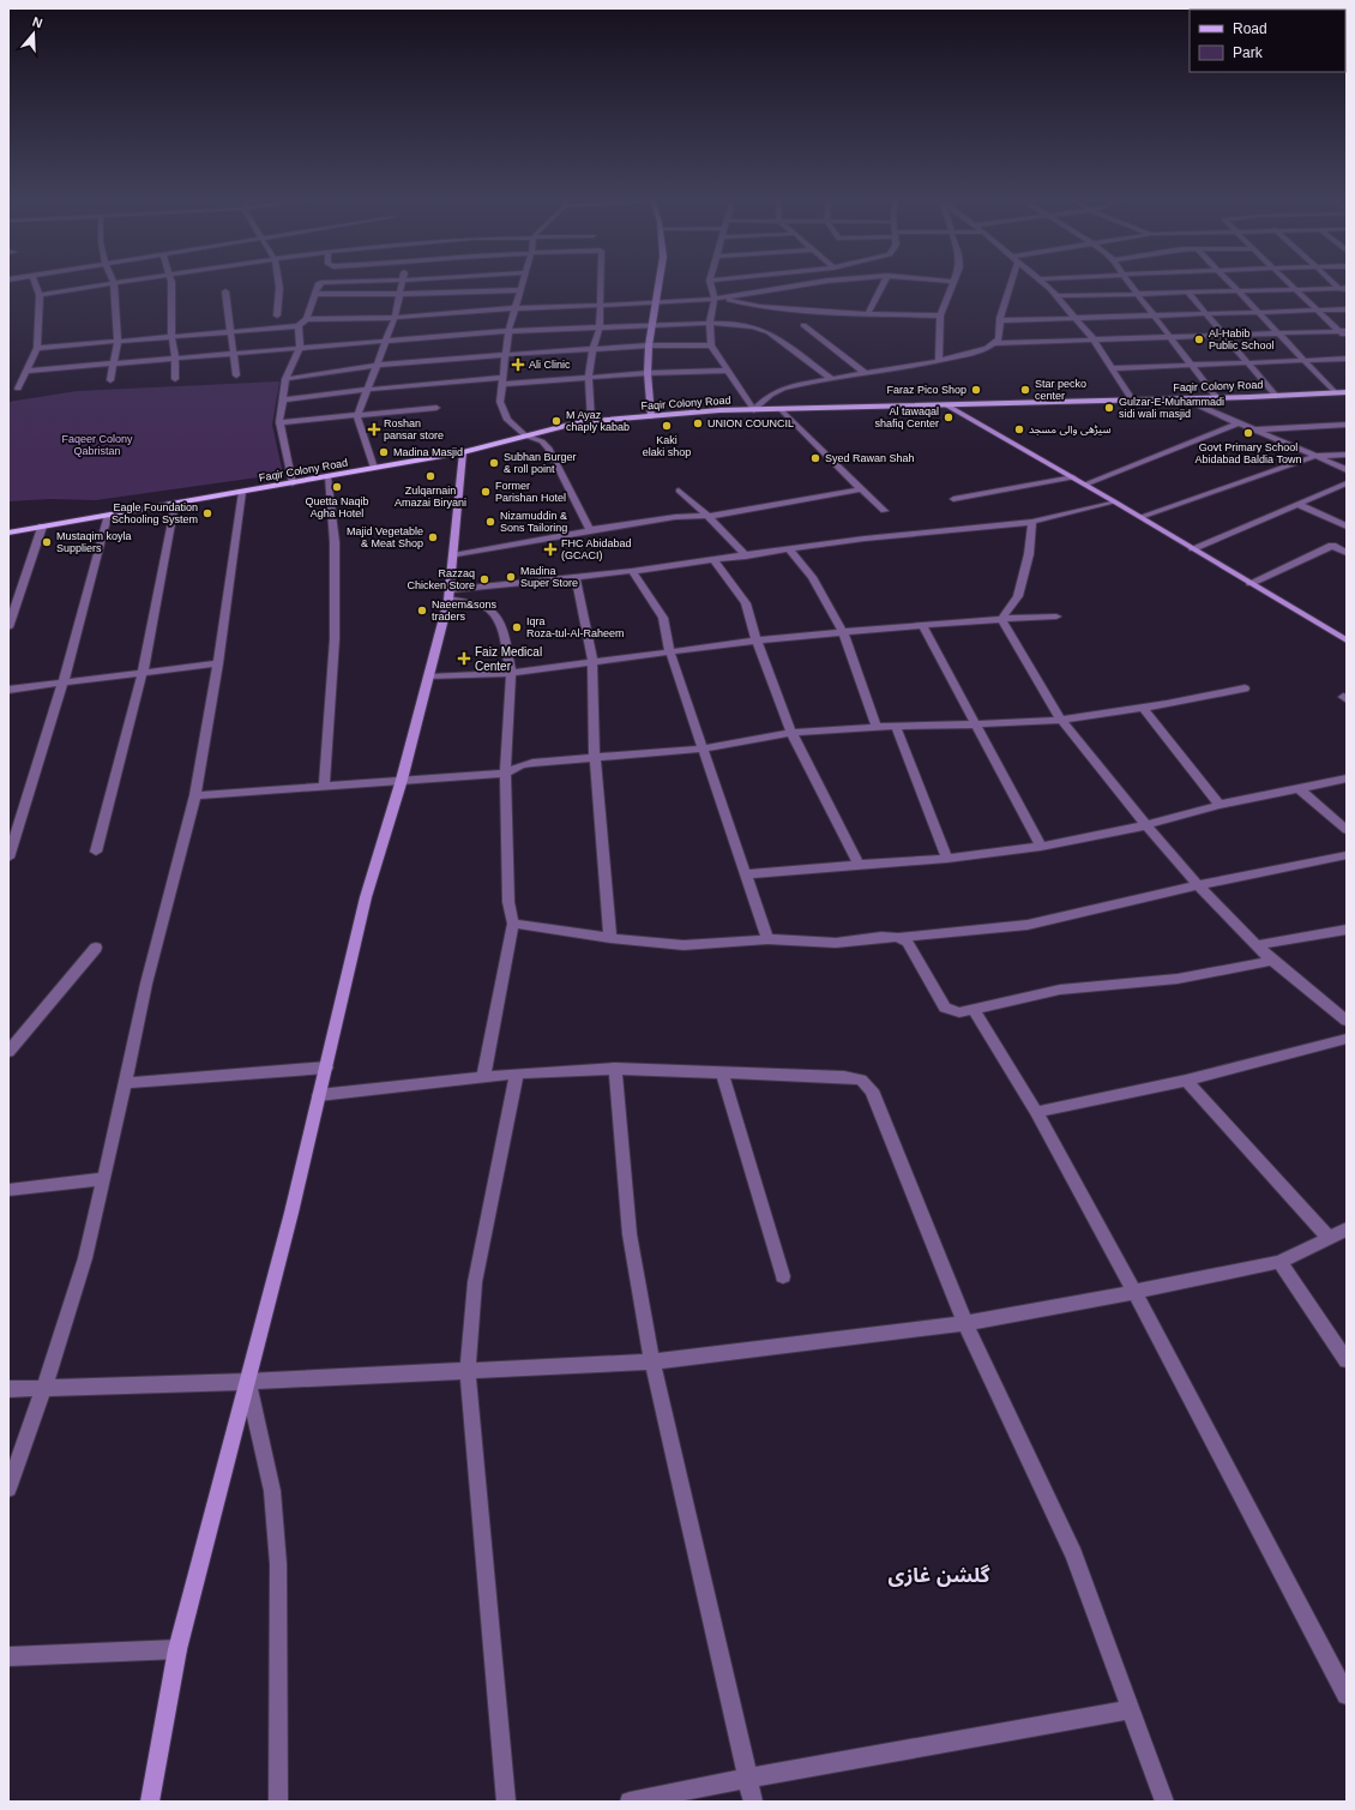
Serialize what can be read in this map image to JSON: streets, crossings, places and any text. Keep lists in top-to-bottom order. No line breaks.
{"streets":{"main road":["Faqir Colony Road"]},"districts":["گلشن غازی"],"parks":["Faqeer Colony Qabristan"],"places":{"other":["Al-Habib Public School","Faraz Pico Shop","Star pecko center","Gulzar-E-Muhammadi sidi wali masjid","Al tawaqal shafiq Center","M Ayaz chaply kabab","UNION COUNCIL","Kaki elaki shop","سیڑھی والی مسجد","Govt Primary School Abidabad Baldia Town","Madina Masjid","Syed Rawan Shah","Subhan Burger & roll point","Zulqarnain Amazai Biryani","Quetta Naqib Agha Hotel","Former Parishan Hotel","Eagle Foundation Schooling System","Nizamuddin & Sons Tailoring","Majid Vegetable & Meat Shop","Mustaqim koyla Suppliers","Madina Super Store","Razzaq Chicken Store","Naeem&sons traders","Iqra Roza-tul-Al-Raheem"],"health":["Ali Clinic","Roshan pansar store","FHC Abidabad (GCACI)","Faiz Medical Center"]},"legend":["Road","Park"],"north":"top"}
